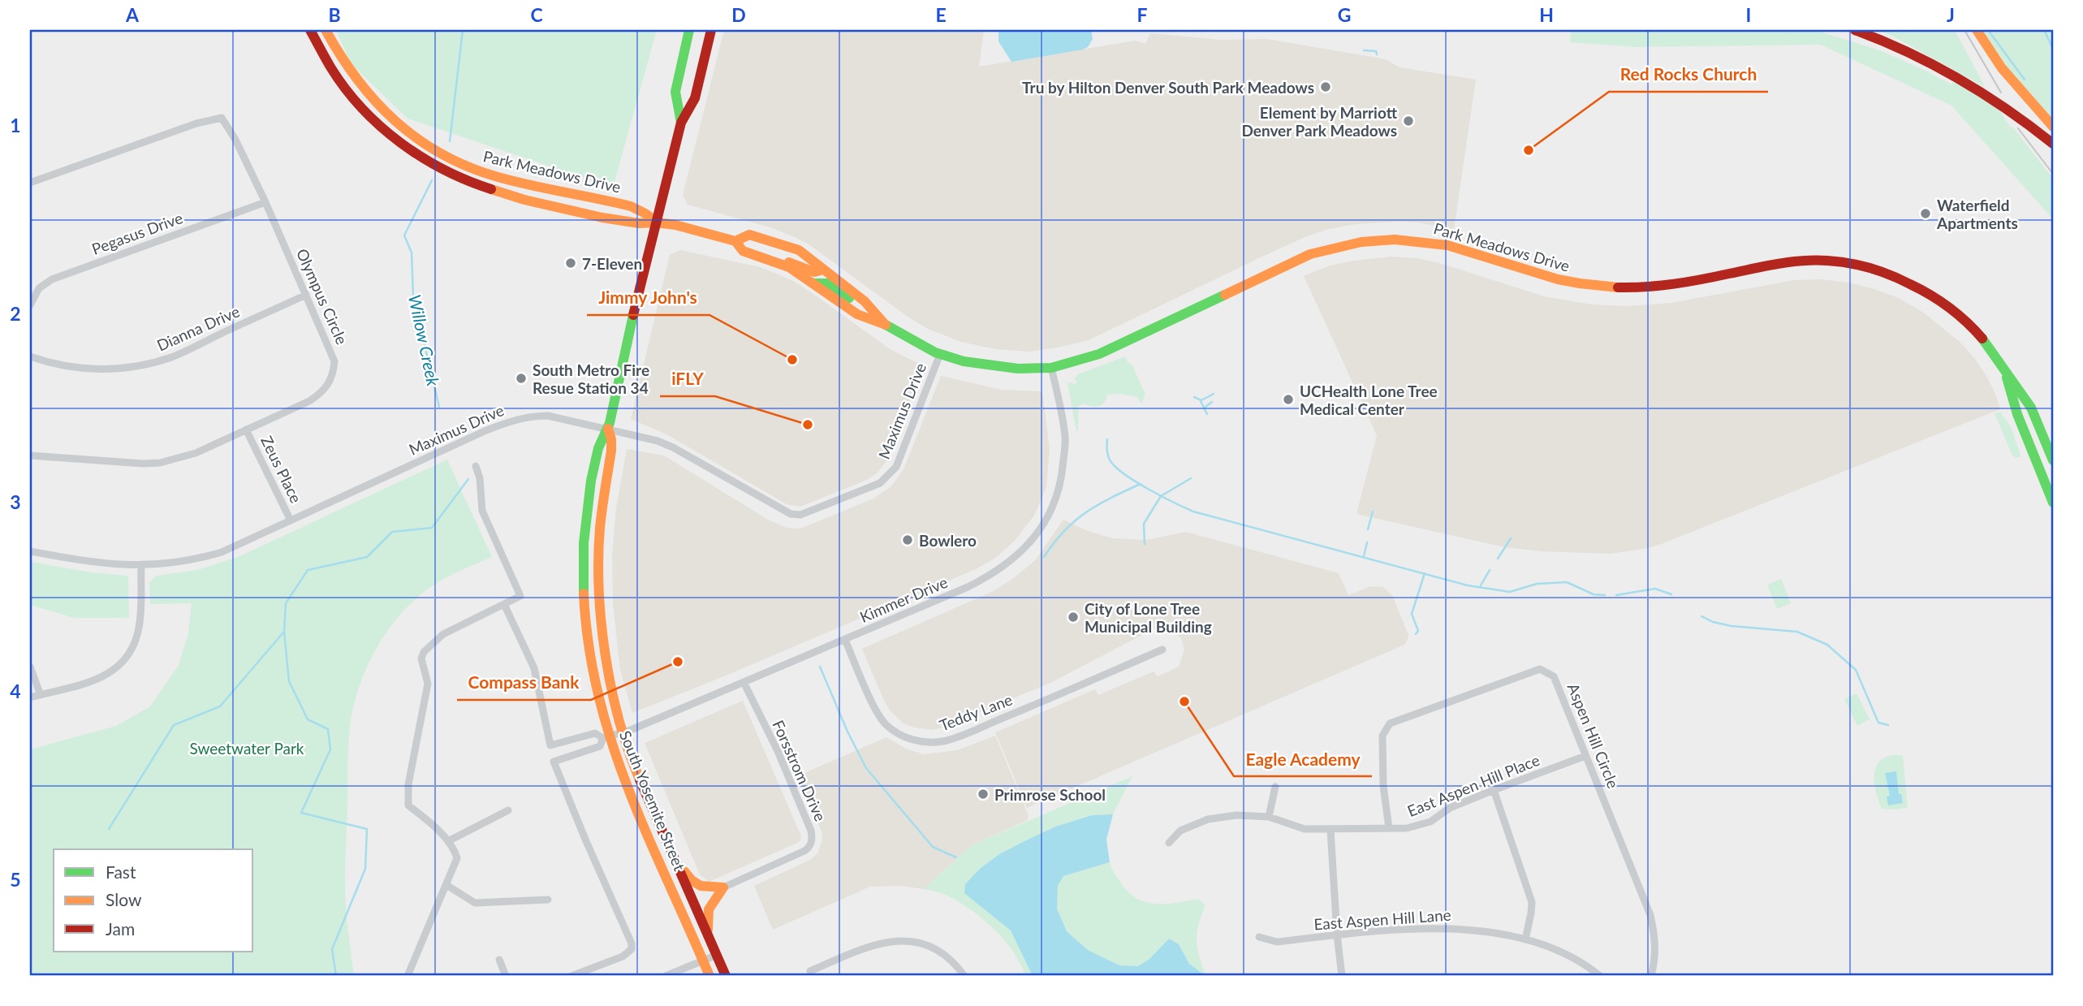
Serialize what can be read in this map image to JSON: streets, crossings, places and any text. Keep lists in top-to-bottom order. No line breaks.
{"streets":{"main road":["Park Meadows Drive","South Yosemite Street"],"street":["Pegasus Drive","Olympus Circle","Dianna Drive","Maximus Drive","Zeus Place","Kimmer Drive","Teddy Lane","Aspen Hill Circle","Forsstrom Drive","East Aspen Hill Place","East Aspen Hill Lane"]},"crossings":[["Park Meadows Drive","Maximus Drive"],["Park Meadows Drive","Kimmer Drive"],["Park Meadows Drive","South Yosemite Street"],["Pegasus Drive","Olympus Circle"],["Olympus Circle","Dianna Drive"],["Olympus Circle","Zeus Place"],["Maximus Drive","Zeus Place"],["Maximus Drive","South Yosemite Street"],["Kimmer Drive","Teddy Lane"],["Kimmer Drive","Forsstrom Drive"],["Kimmer Drive","South Yosemite Street"],["Aspen Hill Circle","East Aspen Hill Place"]],"water":["Willow Creek"],"parks":["Sweetwater Park"],"places":["Tru by Hilton Denver South Park Meadows","Element by Marriott Denver Park Meadows","Red Rocks Church","Waterfield Apartments","7-Eleven","Jimmy John's","South Metro Fire Resue Station 34","UCHealth Lone Tree Medical Center","iFLY","Bowlero","City of Lone Tree Municipal Building","Compass Bank","Eagle Academy","Primrose School"],"legend":["Fast","Slow","Jam"],"grid":{"columns":["A","B","C","D","E","F","G","H","I","J"],"rows":["1","2","3","4","5"]}}
